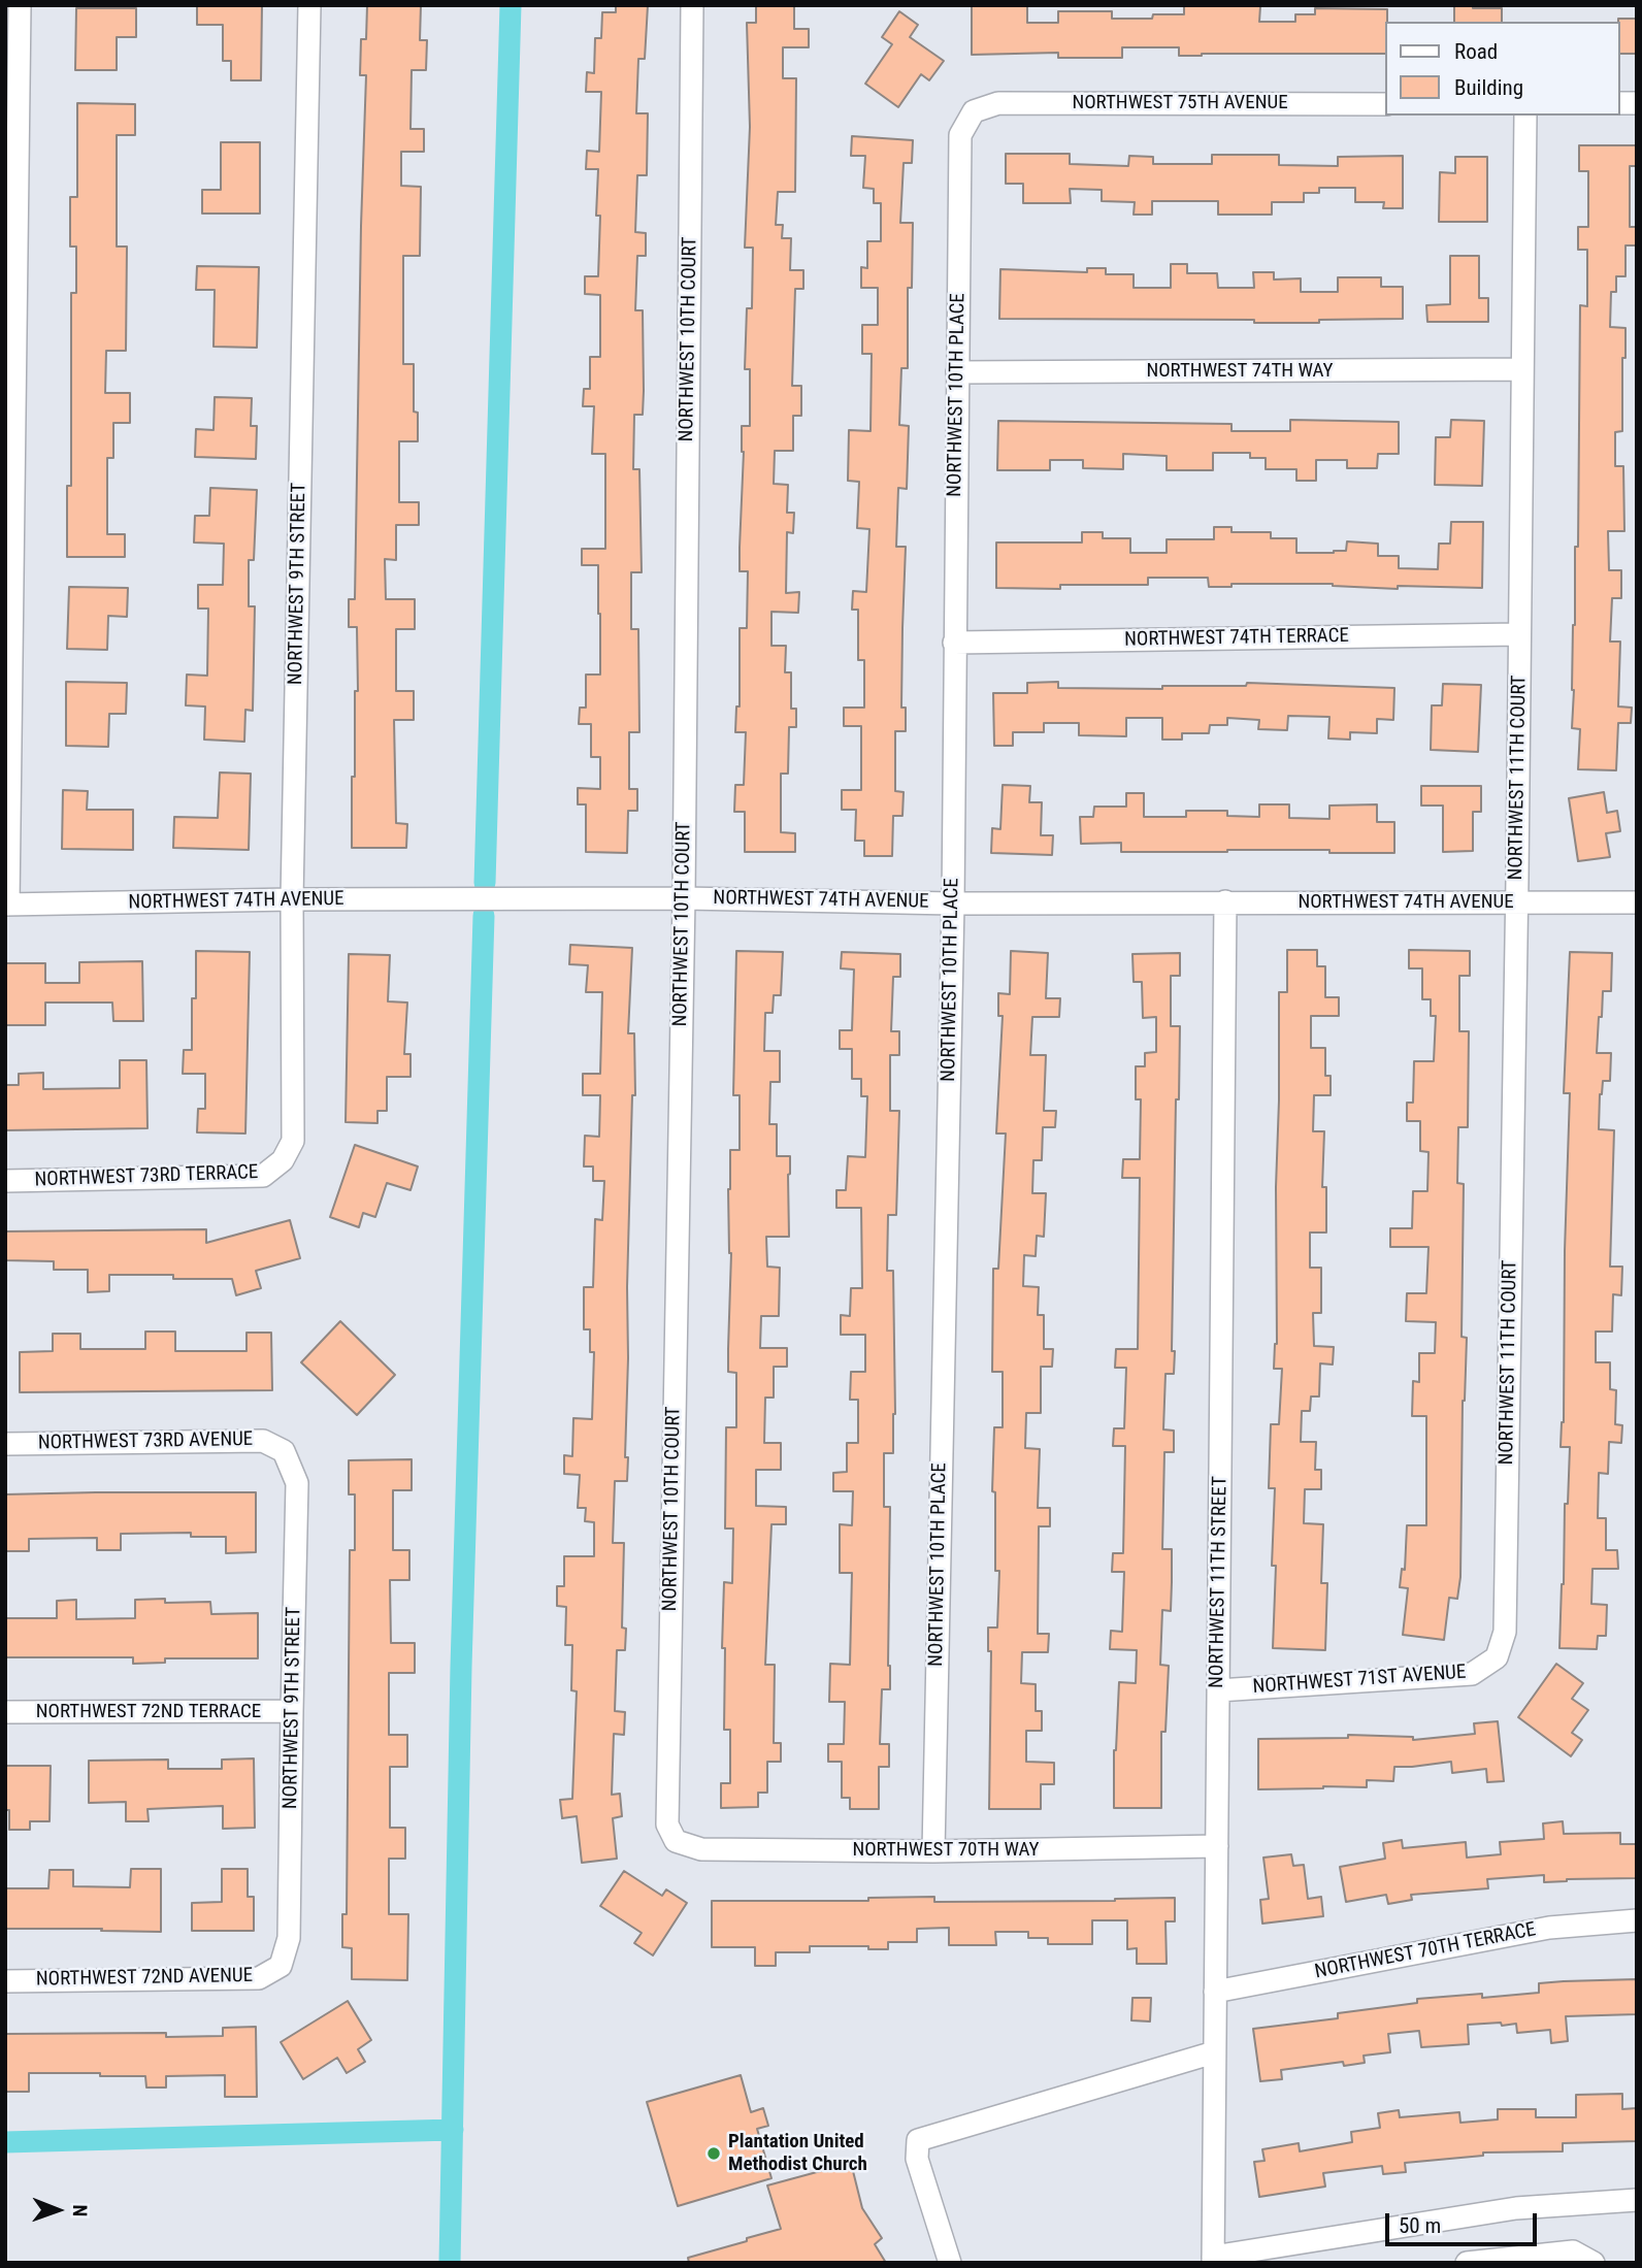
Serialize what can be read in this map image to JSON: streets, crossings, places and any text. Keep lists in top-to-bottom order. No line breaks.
{"streets":{"street":["NORTHWEST 75TH AVENUE","NORTHWEST 10TH COURT","NORTHWEST 74TH WAY","NORTHWEST 10TH PLACE","NORTHWEST 9TH STREET","NORTHWEST 74TH TERRACE","NORTHWEST 11TH COURT","NORTHWEST 74TH AVENUE","NORTHWEST 73RD TERRACE","NORTHWEST 73RD AVENUE","NORTHWEST 11TH STREET","NORTHWEST 71ST AVENUE","NORTHWEST 72ND TERRACE","NORTHWEST 70TH WAY","NORTHWEST 70TH TERRACE","NORTHWEST 72ND AVENUE"]},"crossings":[["NORTHWEST 75TH AVENUE","NORTHWEST 10TH PLACE"],["NORTHWEST 10TH COURT","NORTHWEST 74TH AVENUE"],["NORTHWEST 10TH COURT","NORTHWEST 70TH WAY"],["NORTHWEST 74TH WAY","NORTHWEST 10TH PLACE"],["NORTHWEST 74TH WAY","NORTHWEST 11TH COURT"],["NORTHWEST 10TH PLACE","NORTHWEST 74TH TERRACE"],["NORTHWEST 10TH PLACE","NORTHWEST 74TH AVENUE"],["NORTHWEST 10TH PLACE","NORTHWEST 70TH WAY"],["NORTHWEST 9TH STREET","NORTHWEST 74TH AVENUE"],["NORTHWEST 9TH STREET","NORTHWEST 73RD TERRACE"],["NORTHWEST 9TH STREET","NORTHWEST 73RD AVENUE"],["NORTHWEST 9TH STREET","NORTHWEST 72ND TERRACE"],["NORTHWEST 9TH STREET","NORTHWEST 72ND AVENUE"],["NORTHWEST 74TH TERRACE","NORTHWEST 11TH COURT"],["NORTHWEST 11TH COURT","NORTHWEST 74TH AVENUE"],["NORTHWEST 11TH COURT","NORTHWEST 71ST AVENUE"],["NORTHWEST 74TH AVENUE","NORTHWEST 11TH STREET"],["NORTHWEST 11TH STREET","NORTHWEST 71ST AVENUE"],["NORTHWEST 11TH STREET","NORTHWEST 70TH WAY"],["NORTHWEST 11TH STREET","NORTHWEST 70TH TERRACE"]],"places":["Plantation United Methodist Church"],"legend":["Road","Building"],"scale_bar":"50 m","north":"right"}
